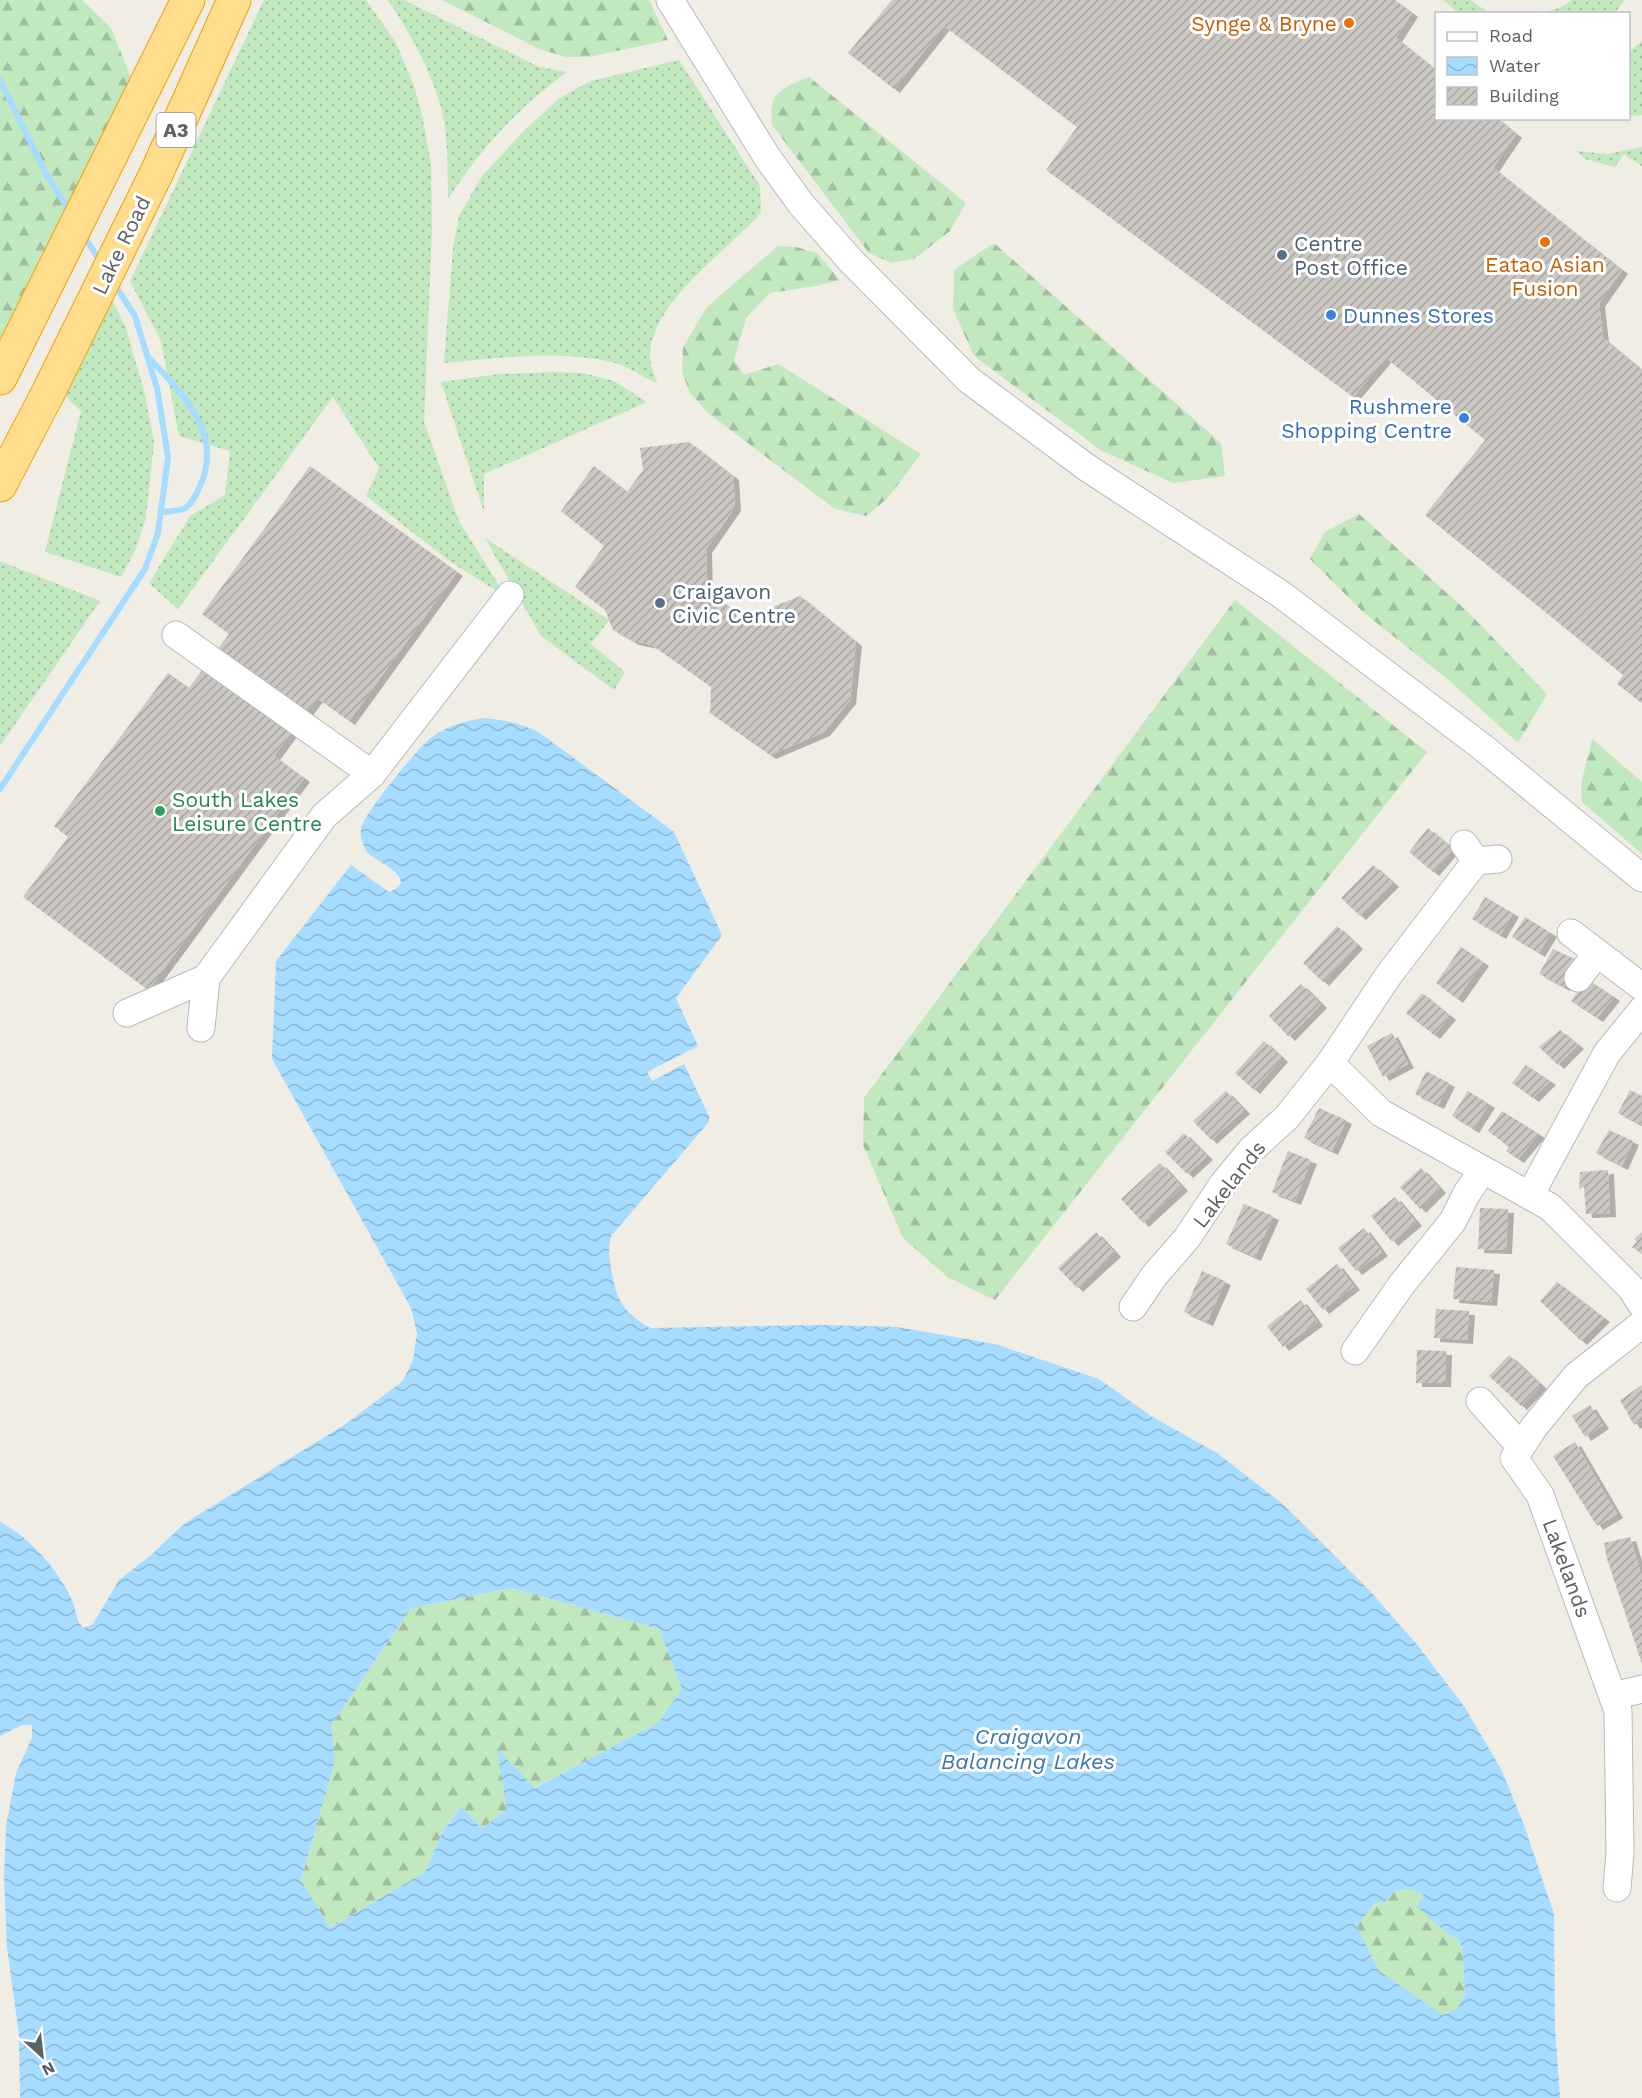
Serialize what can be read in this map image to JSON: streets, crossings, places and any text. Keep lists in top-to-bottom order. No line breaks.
{"streets":{"highway":["A3","Lake Road"],"street":["Lakelands"]},"water":["Craigavon Balancing Lakes"],"places":["Synge & Bryne","Eatao Asian Fusion","Centre Post Office","Dunnes Stores","Rushmere Shopping Centre","Craigavon Civic Centre","South Lakes Leisure Centre"],"legend":["Road","Water","Building"],"north":"bottom right"}
